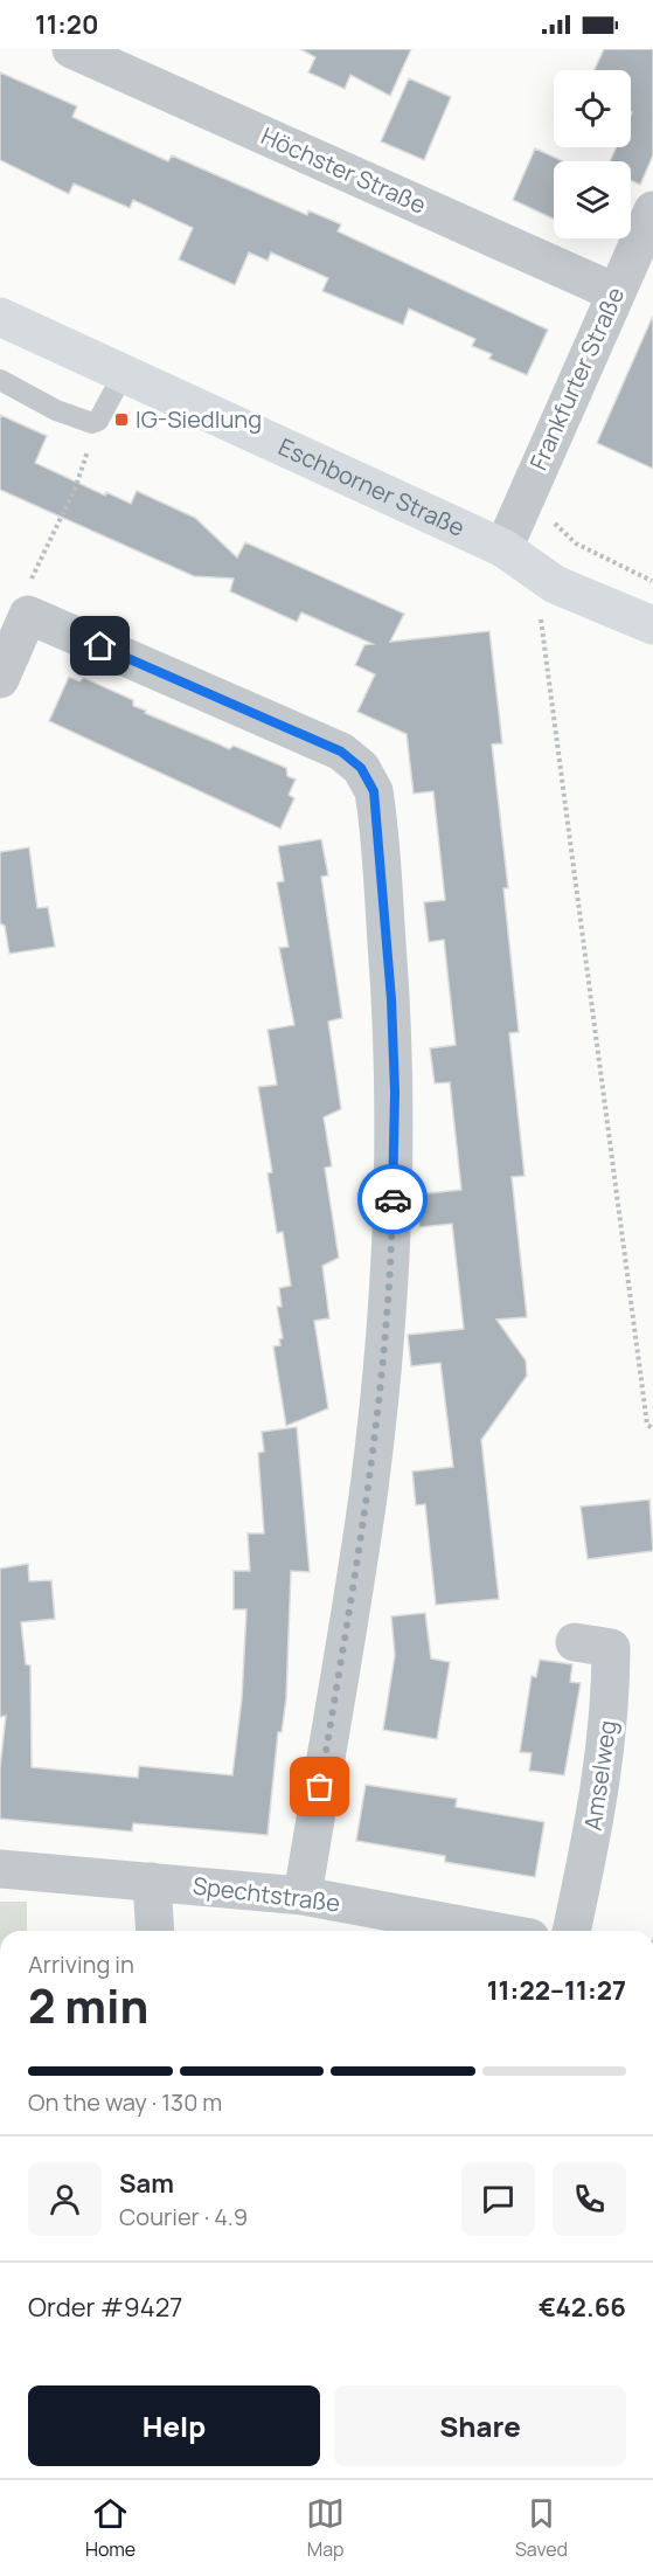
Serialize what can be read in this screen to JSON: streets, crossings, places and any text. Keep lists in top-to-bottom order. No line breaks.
{"streets":{"street":["Höchster Straße","Frankfurter Straße","Eschborner Straße","Amselweg","Spechtstraße"]},"crossings":[["Höchster Straße","Frankfurter Straße"],["Frankfurter Straße","Eschborner Straße"]],"places":{"transit":["IG-Siedlung"]},"page":{"status":"11:20","heading":["2 min","Arriving in","11:22–11:27"],"panel":["Sam","Courier · 4.9","Order #9427","€42.66"],"bar":"On the way · 130 m","buttons":["Help","Share"],"tabs":["Home","Map","Saved"]}}
